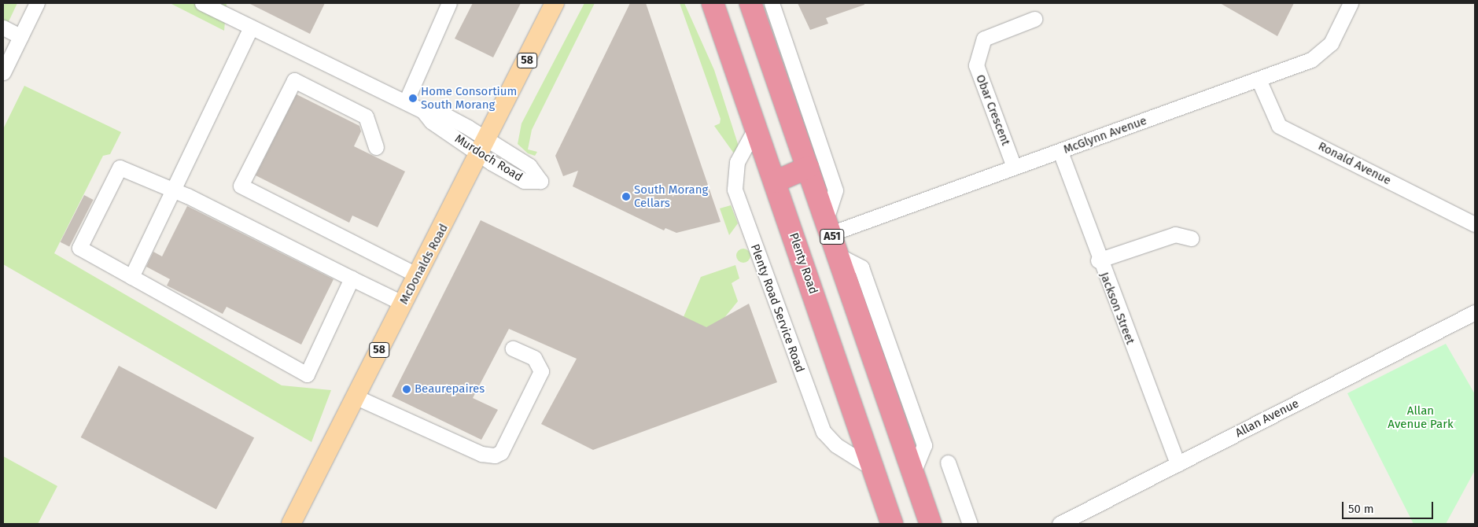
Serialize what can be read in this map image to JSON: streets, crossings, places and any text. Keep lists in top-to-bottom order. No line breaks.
{"streets":{"highway":["A51","Plenty Road"],"main road":["58","McDonalds Road"],"street":["Obar Crescent","McGlynn Avenue","Murdoch Road","Ronald Avenue","Plenty Road Service Road","Jackson Street","Allan Avenue"]},"crossings":[["Obar Crescent","McGlynn Avenue"],["McGlynn Avenue","Ronald Avenue"],["McGlynn Avenue","A51"],["McGlynn Avenue","Jackson Street"],["Murdoch Road","McDonalds Road"],["Plenty Road","Plenty Road Service Road"],["Jackson Street","Allan Avenue"]],"parks":["Allan Avenue Park"],"places":["Home Consortium South Morang","South Morang Cellars","Beaurepaires"],"scale_bar":"50 m"}
